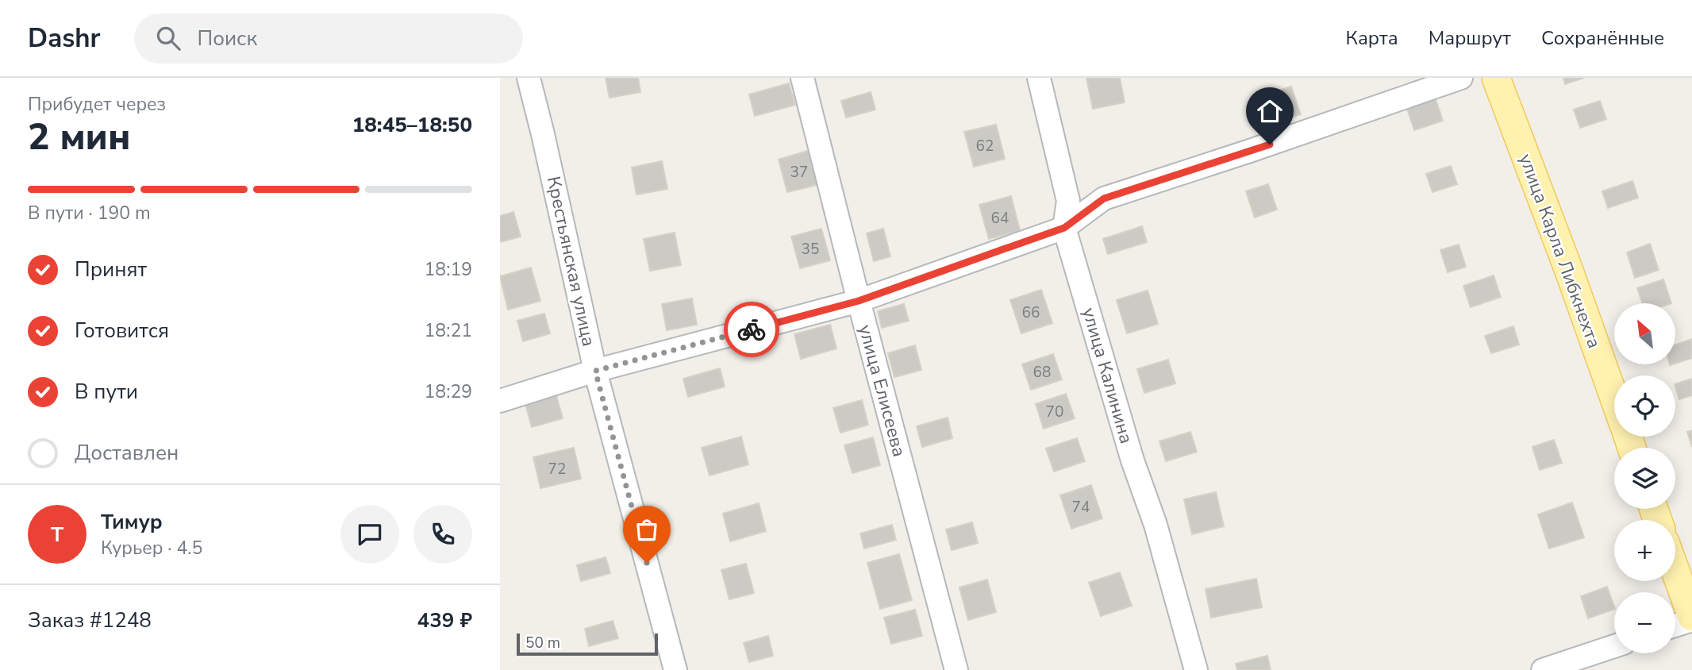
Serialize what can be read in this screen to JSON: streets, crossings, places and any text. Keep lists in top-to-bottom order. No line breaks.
{"streets":{"main road":["улица Карла Либкнехта"],"street":["Крестьянская улица","улица Калинина","улица Елисеева"]},"house_numbers":["62","37","64","35","66","68","70","72","74"],"scale_bar":"50 m","north":"top left","page":{"header":"Dashr","search":"Поиск","nav":["Карта","Маршрут","Сохранённые"],"heading":["2 мин","Прибудет через","18:45–18:50"],"panel":["Тимур","Курьер · 4.5","Заказ #1248","439 ₽"],"bar":"В пути · 190 m","list":[["Принят","18:19"],["Готовится","18:21"],["В пути","18:29"],"Доставлен"],"map_buttons":["+","−"],"round":"Т","scale":"50 m"}}
